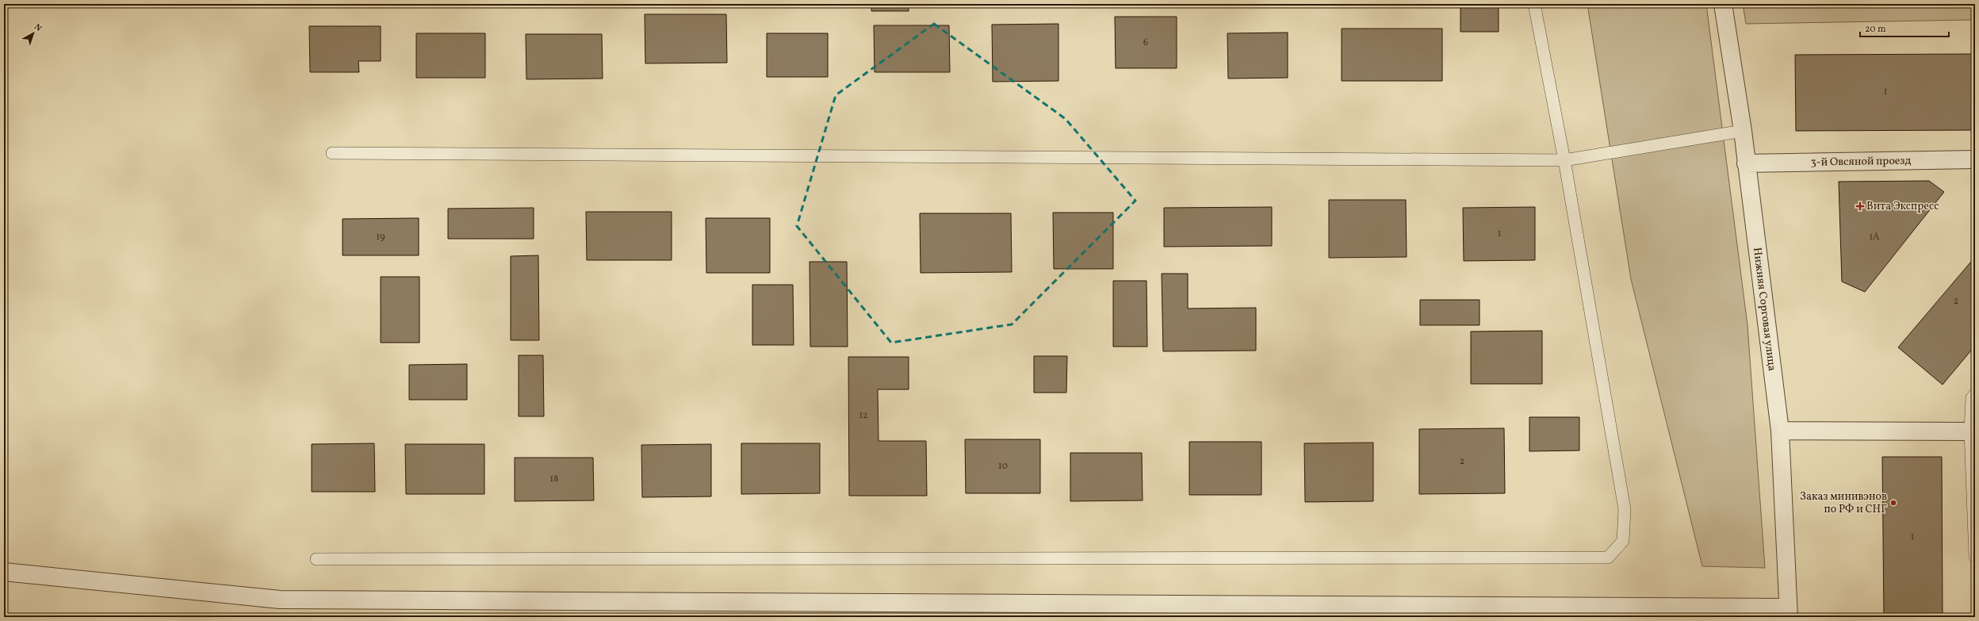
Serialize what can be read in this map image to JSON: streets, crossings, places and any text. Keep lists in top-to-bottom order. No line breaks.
{"streets":{"street":["3-й Овсяной проезд","Нижняя Сорговая улица"]},"crossings":[["3-й Овсяной проезд","Нижняя Сорговая улица"]],"places":{"health":["Вита Экспресс"],"other":["Заказ минивэнов по РФ и СНГ"]},"house_numbers":["6","1","1","19","1А","2","12","2","10","18","1"],"scale_bar":"20 m","north":"top right"}
